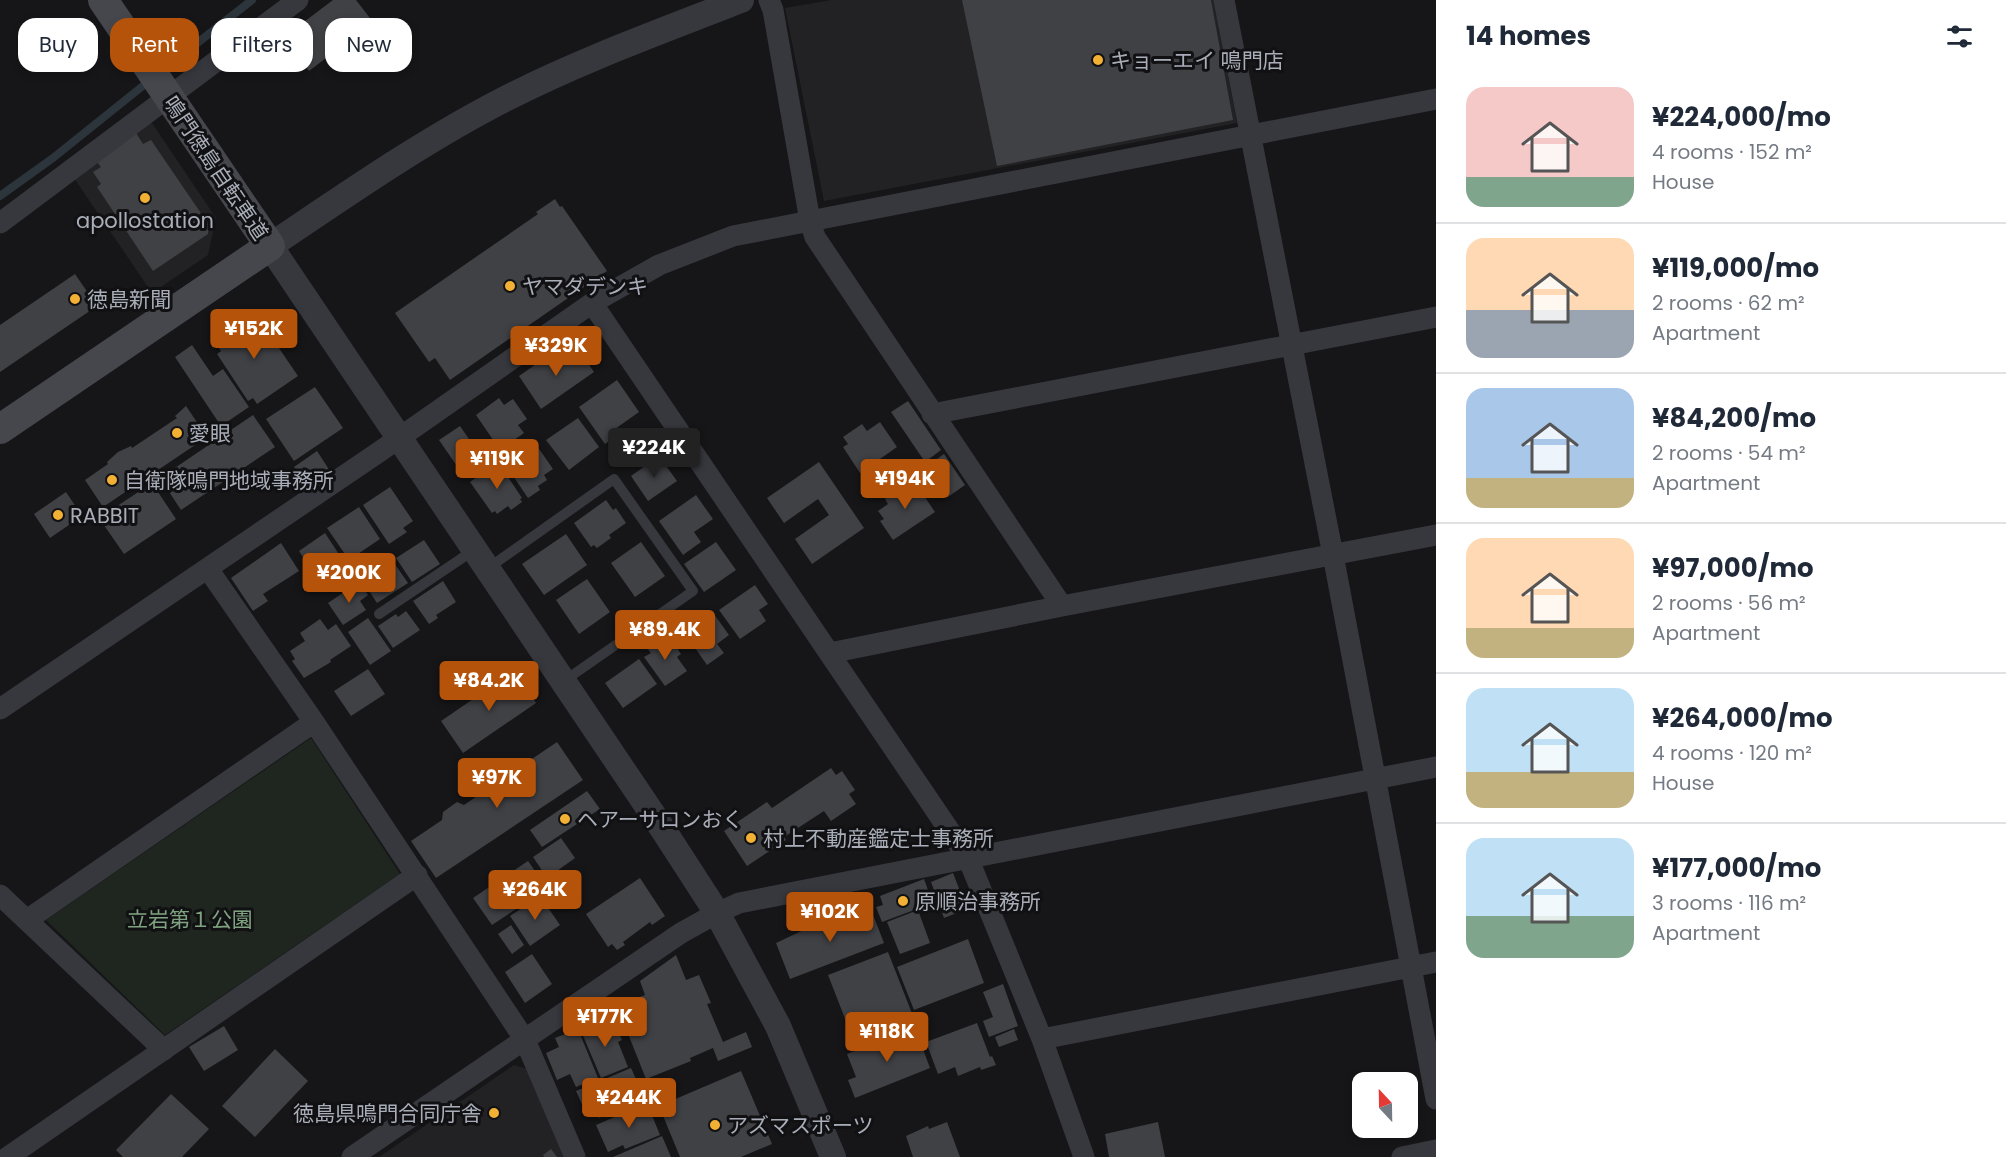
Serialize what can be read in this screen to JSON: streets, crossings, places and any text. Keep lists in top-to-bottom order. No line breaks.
{"streets":{"main road":["鳴門徳島自転車道"]},"parks":["立岩第１公園"],"places":["キョーエイ 鳴門店","apollostation","ヤマダデンキ","徳島新聞","愛眼","自衛隊鳴門地域事務所","RABBIT","ヘアーサロンおく","村上不動産鑑定士事務所","原順治事務所","徳島県鳴門合同庁舎","アズマスポーツ"],"north":"top","page":{"heading":"14 homes","chip":["Buy","Rent","Filters","New"],"list":[{"name":"¥224,000/mo","note":"4 rooms · 152 m² · House"},{"name":"¥119,000/mo","note":"2 rooms · 62 m² · Apartment"},{"name":"¥84,200/mo","note":"2 rooms · 54 m² · Apartment"},{"name":"¥97,000/mo","note":"2 rooms · 56 m² · Apartment"},{"name":"¥264,000/mo","note":"4 rooms · 120 m² · House"},{"name":"¥177,000/mo","note":"3 rooms · 116 m² · Apartment"}],"price":["¥152K","¥329K","¥224K","¥119K","¥194K","¥200K","¥89.4K","¥84.2K","¥97K","¥264K","¥102K","¥177K","¥118K","¥244K"]}}
